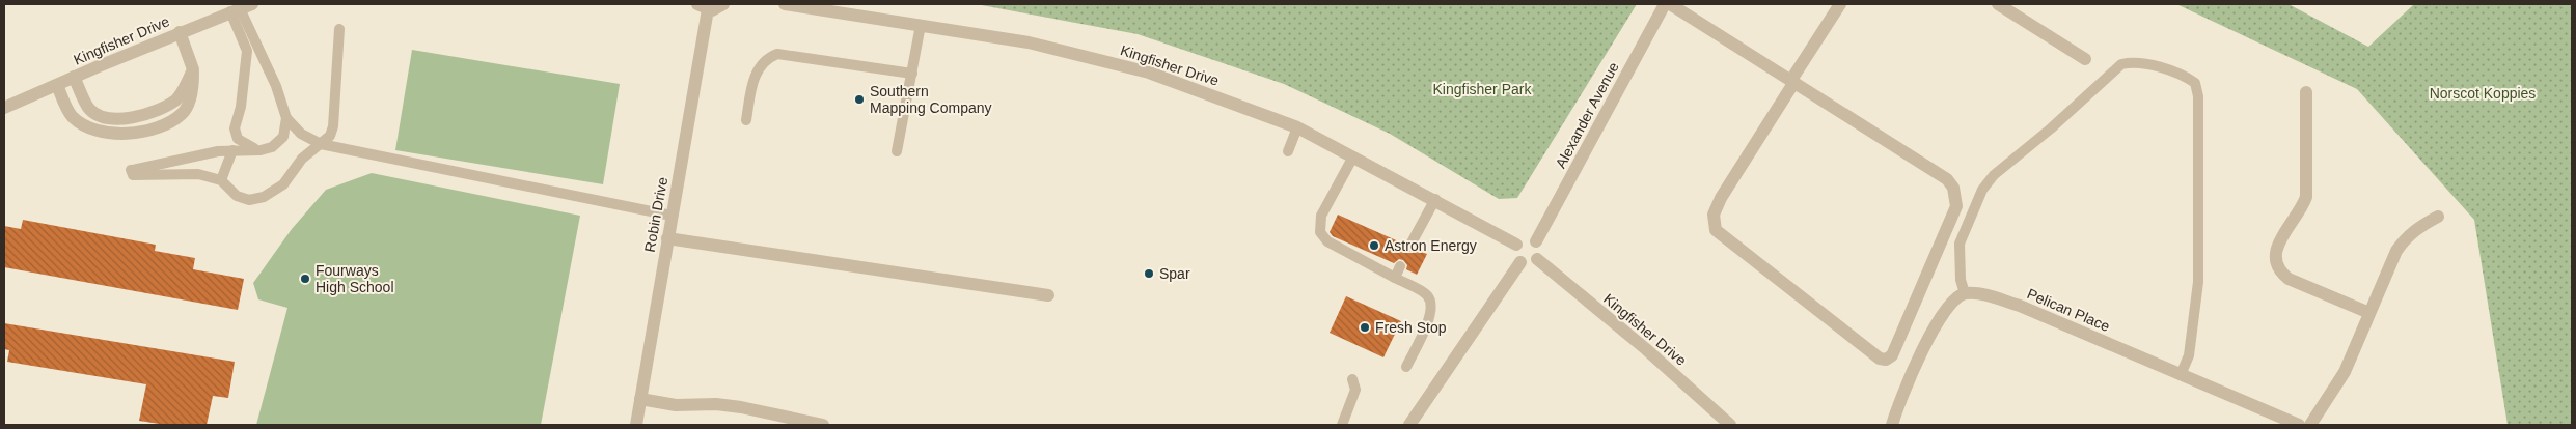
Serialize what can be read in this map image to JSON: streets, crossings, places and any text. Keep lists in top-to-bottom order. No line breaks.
{"streets":{"street":["Kingfisher Drive","Alexander Avenue","Robin Drive","Pelican Place"]},"crossings":[["Kingfisher Drive","Alexander Avenue"]],"parks":["Kingfisher Park","Norscot Koppies"],"places":["Southern Mapping Company","Astron Energy","Spar","Fourways High School","Fresh Stop"]}
